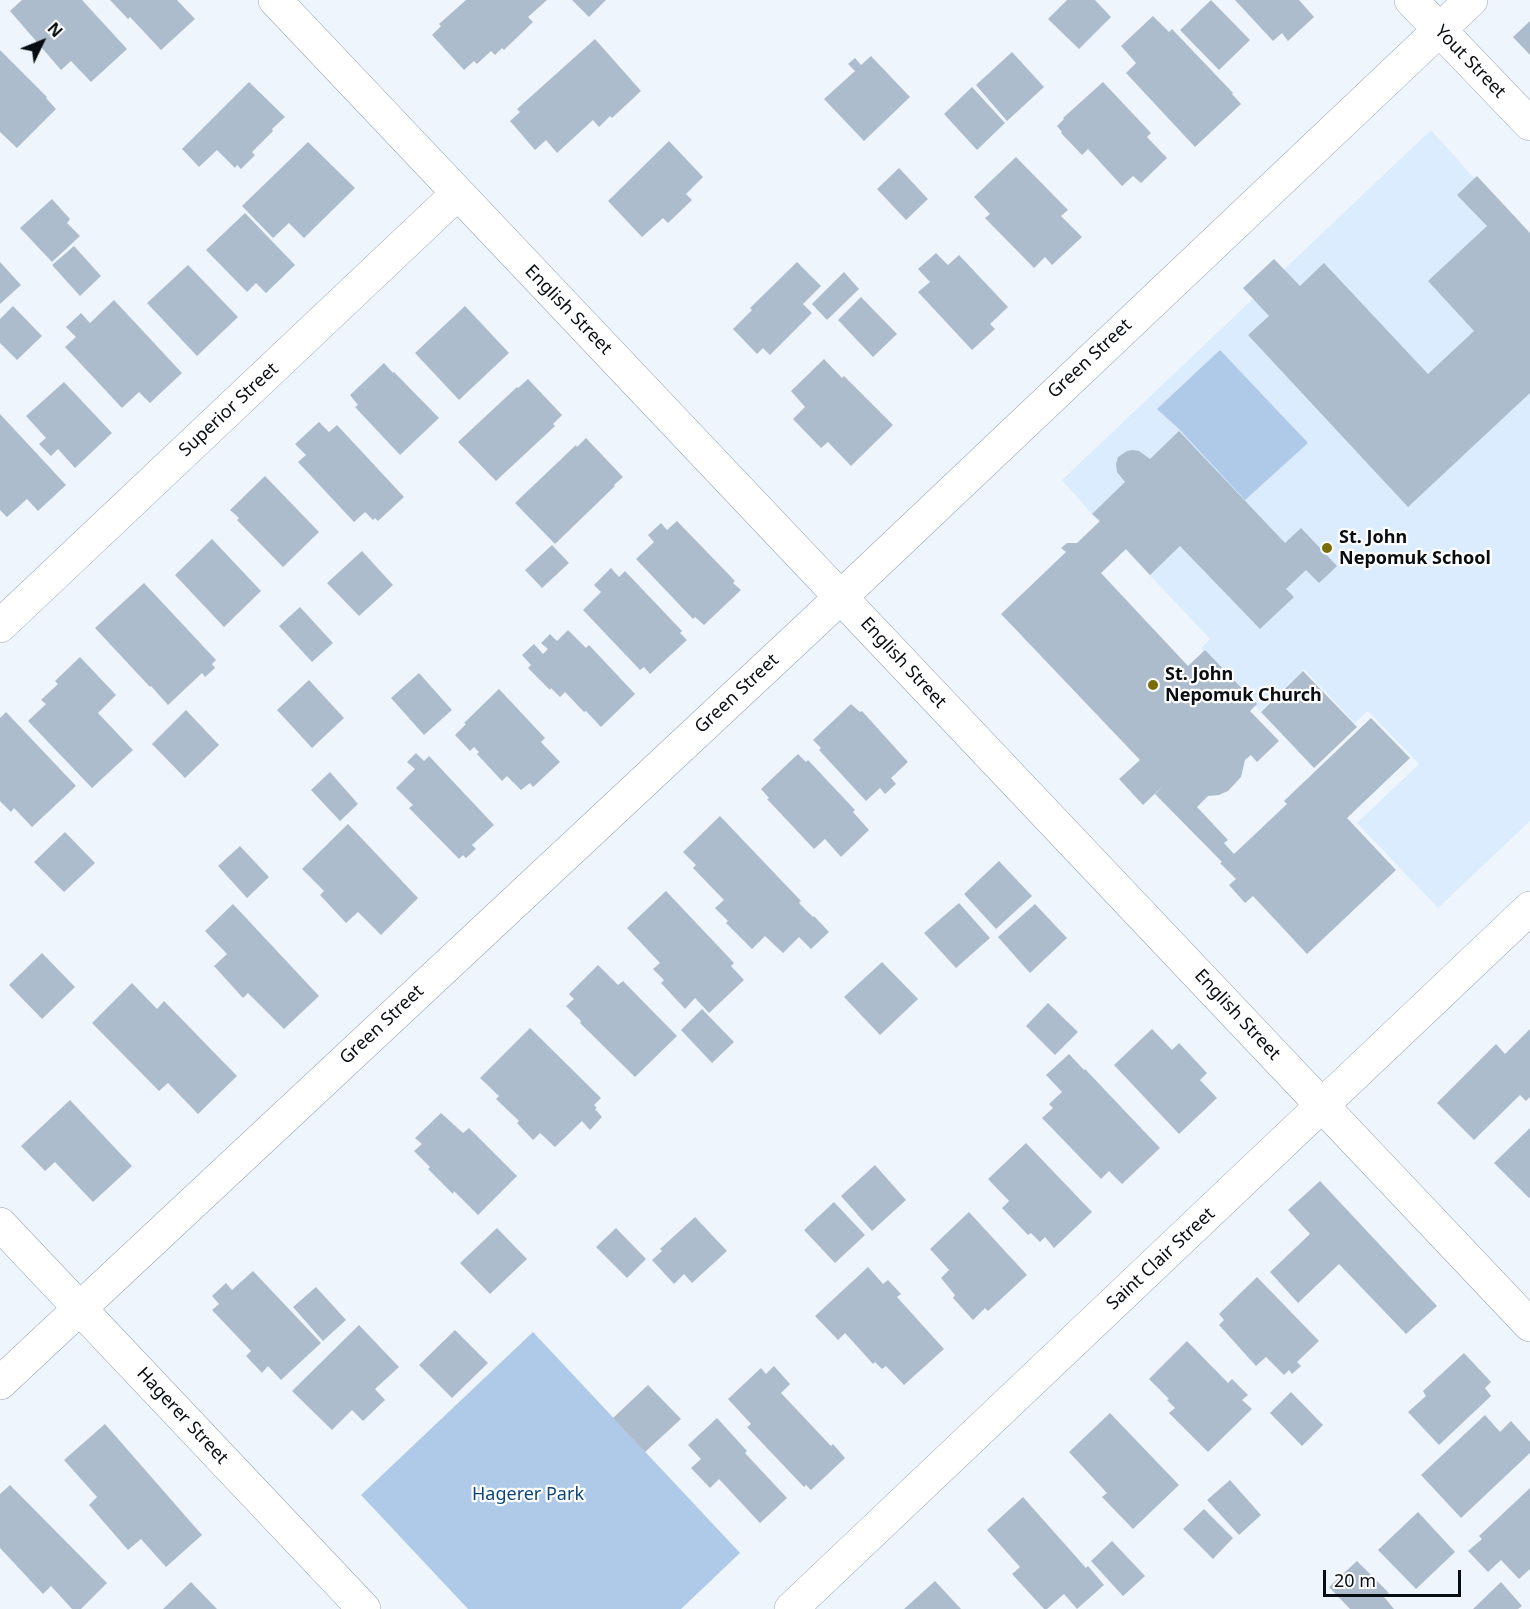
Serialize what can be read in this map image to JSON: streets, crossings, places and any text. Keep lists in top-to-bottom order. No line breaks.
{"streets":{"street":["Yout Street","English Street","Green Street","Superior Street","Saint Clair Street","Hagerer Street"]},"crossings":[["Yout Street","Green Street"],["English Street","Green Street"],["English Street","Superior Street"],["English Street","Saint Clair Street"],["Green Street","Hagerer Street"]],"parks":["Hagerer Park"],"places":["St. John Nepomuk School","St. John Nepomuk Church"],"scale_bar":"20 m","north":"top right"}
